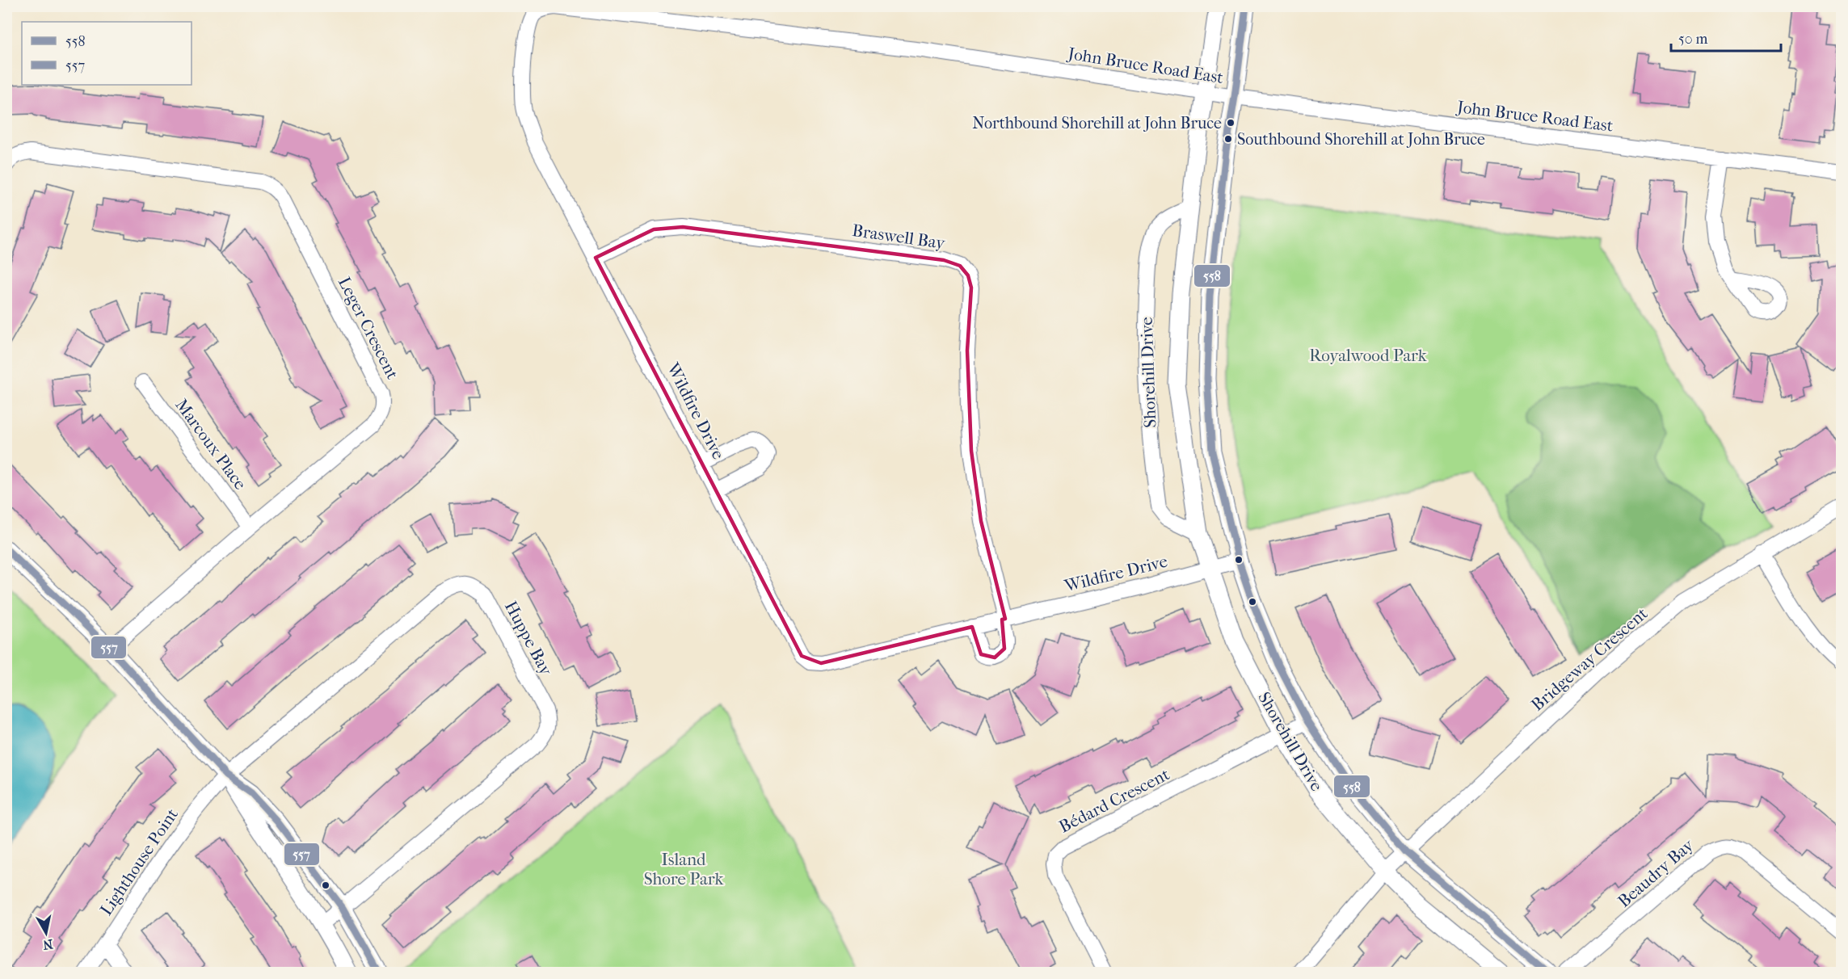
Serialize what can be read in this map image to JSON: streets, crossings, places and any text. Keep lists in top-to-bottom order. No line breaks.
{"streets":{"street":["John Bruce Road East","Braswell Bay","Leger Crescent","Shorehill Drive","Wildfire Drive","Marcoux Place","Huppe Bay","Bridgeway Crescent","Bédard Crescent","Lighthouse Point","Beaudry Bay"]},"crossings":[["John Bruce Road East","Shorehill Drive"],["John Bruce Road East","Wildfire Drive"],["Braswell Bay","Wildfire Drive"],["Leger Crescent","Marcoux Place"],["Shorehill Drive","Wildfire Drive"],["Shorehill Drive","Bridgeway Crescent"],["Shorehill Drive","Bédard Crescent"],["Huppe Bay","Lighthouse Point"]],"parks":["Royalwood Park","Island Shore Park"],"places":["Northbound Shorehill at John Bruce","Southbound Shorehill at John Bruce"],"lines":["transit line 558","transit line 557"],"legend":["558","557"],"scale_bar":"50 m","north":"bottom"}
